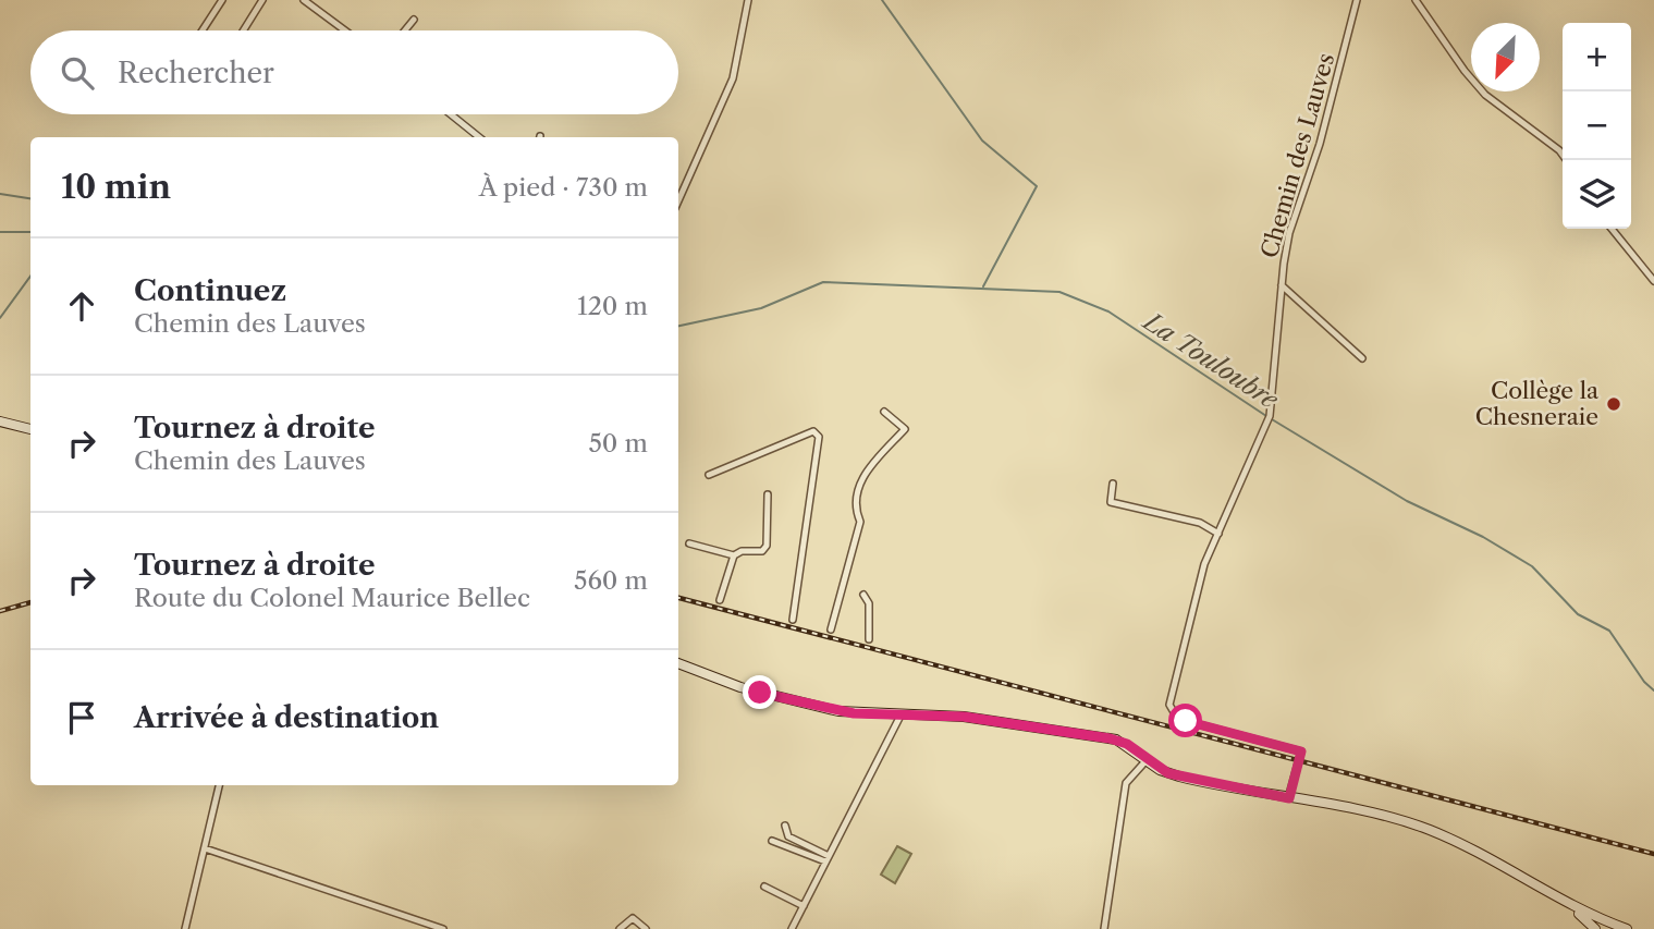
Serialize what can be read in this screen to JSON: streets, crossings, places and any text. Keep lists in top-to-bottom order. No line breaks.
{"streets":{"street":["Chemin des Lauves"]},"water":["La Touloubre"],"places":["Collège la Chesneraie"],"north":"bottom left","page":{"map_buttons":["+","−"],"search":"Rechercher","heading":["10 min","À pied · 730 m"],"list":[["Continuez","Chemin des Lauves","120 m"],["Tournez à droite","Chemin des Lauves","50 m"],["Tournez à droite","Route du Colonel Maurice Bellec","560 m"],"Arrivée à destination"]}}
